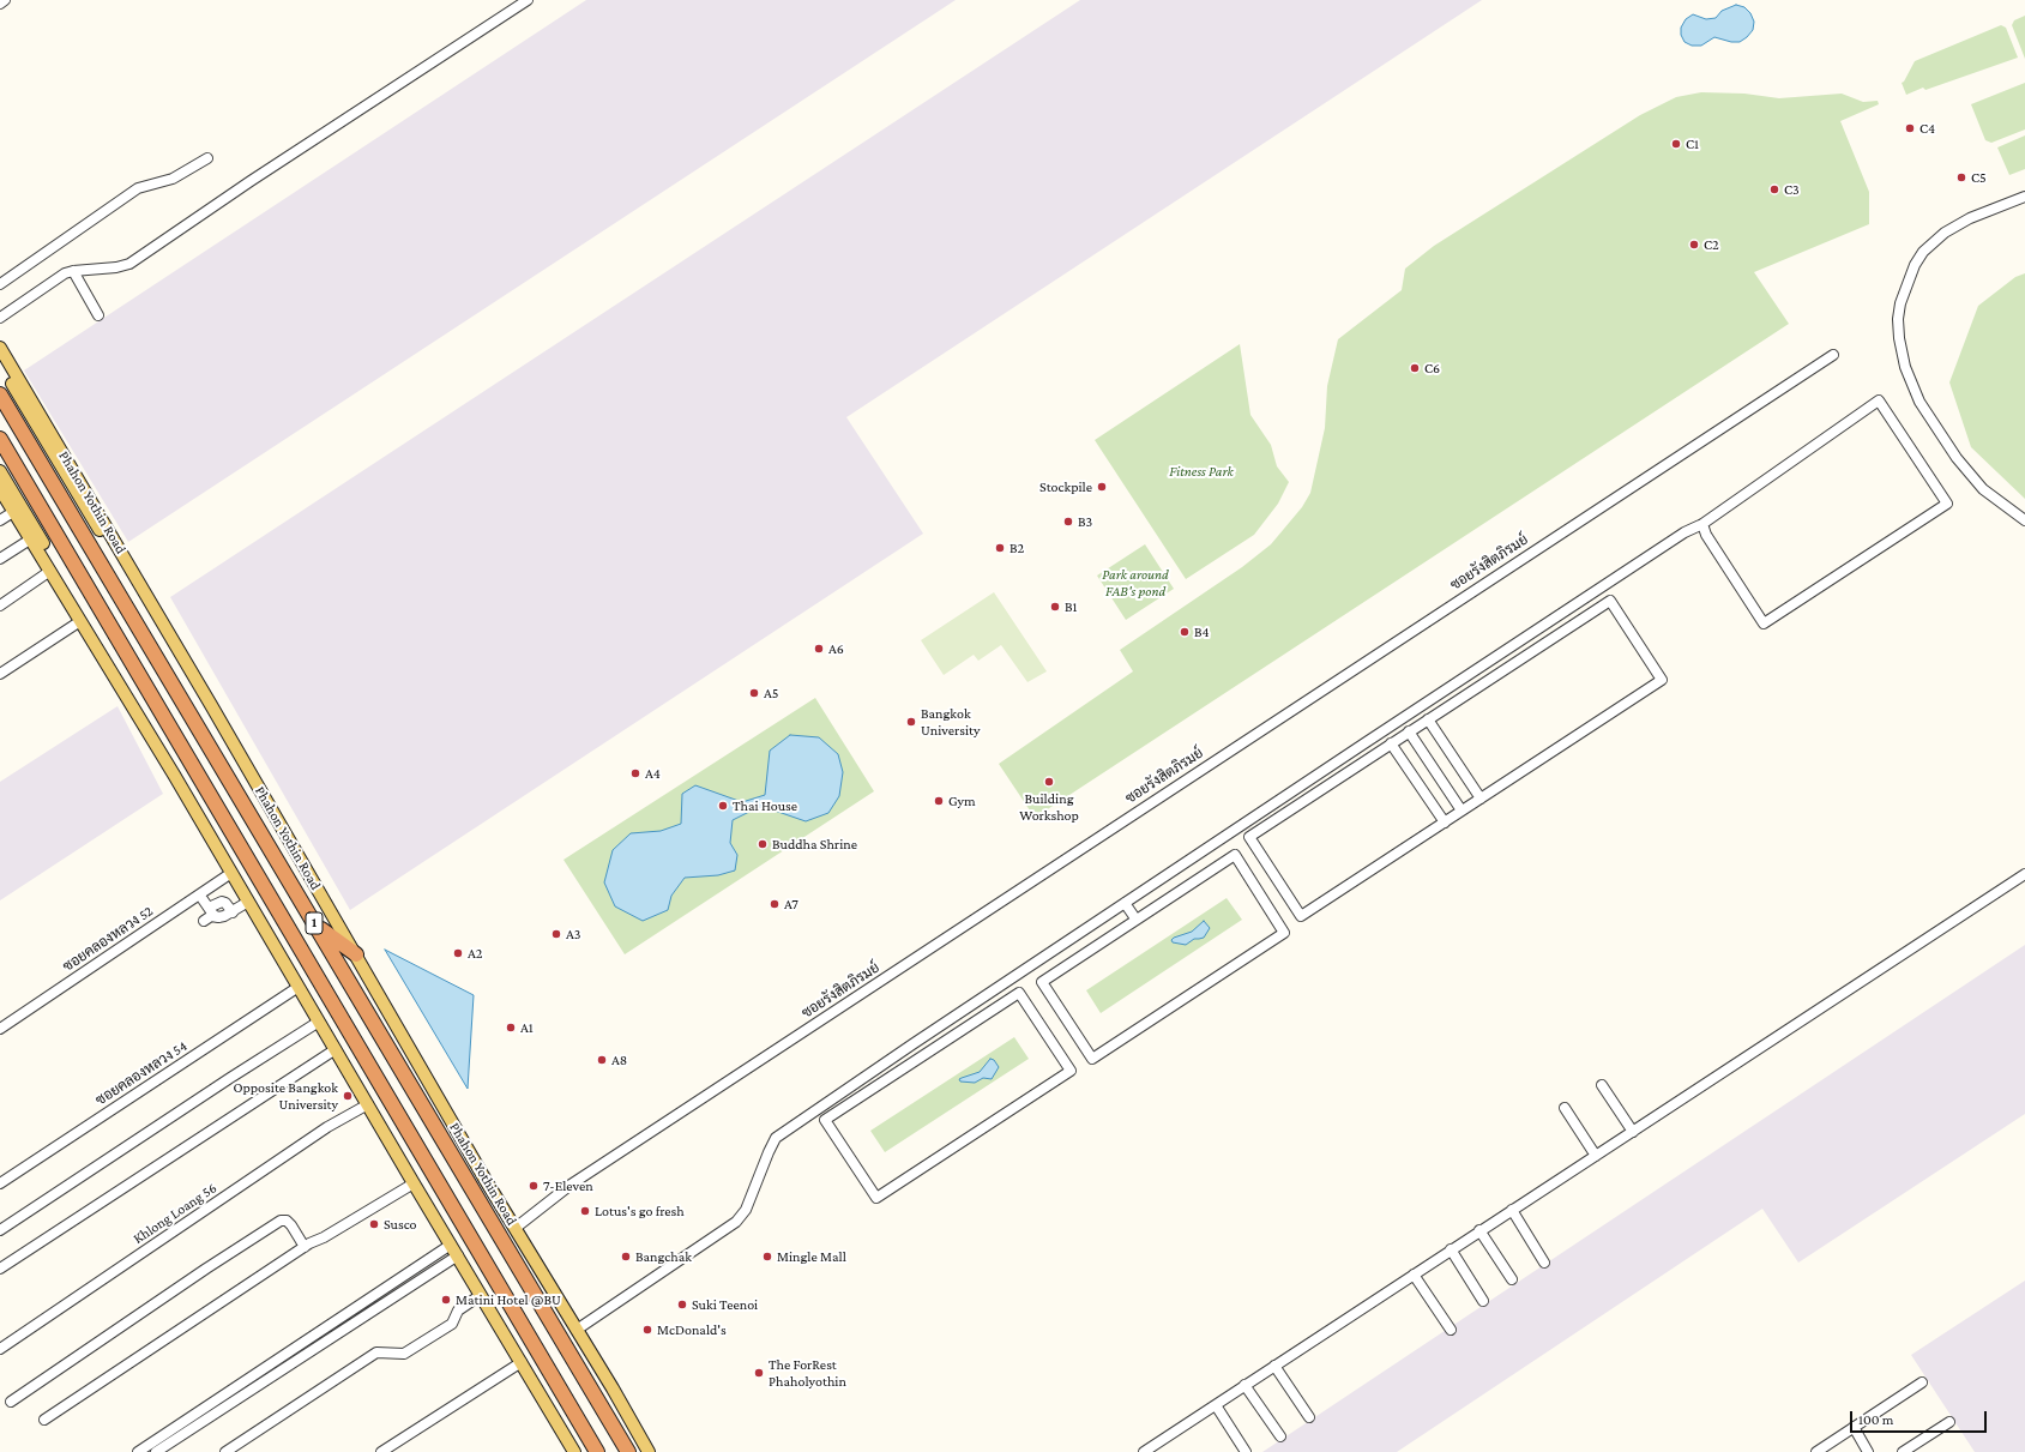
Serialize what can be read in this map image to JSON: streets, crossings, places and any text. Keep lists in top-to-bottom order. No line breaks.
{"streets":{"highway":["Phahon Yothin Road","1"],"street":["ซอยรังสิตภิรมย์","ซอยคลองหลวง 52","ซอยคลองหลวง 54","Khlong Loang 56"]},"crossings":[["Phahon Yothin Road","ซอยรังสิตภิรมย์"]],"parks":["Fitness Park","Park around FAB's pond"],"places":["C4","C1","C5","C3","C2","C6","Stockpile","B3","B2","B1","B4","A6","A5","Bangkok University","A4","Building Workshop","Gym","Thai House","Buddha Shrine","A7","A3","A2","A1","A8","Opposite Bangkok University","7-Eleven","Lotus's go fresh","Susco","Bangchak","Mingle Mall","Matini Hotel @BU","Suki Teenoi","McDonald's","The ForRest Phaholyothin"],"scale_bar":"100 m"}
